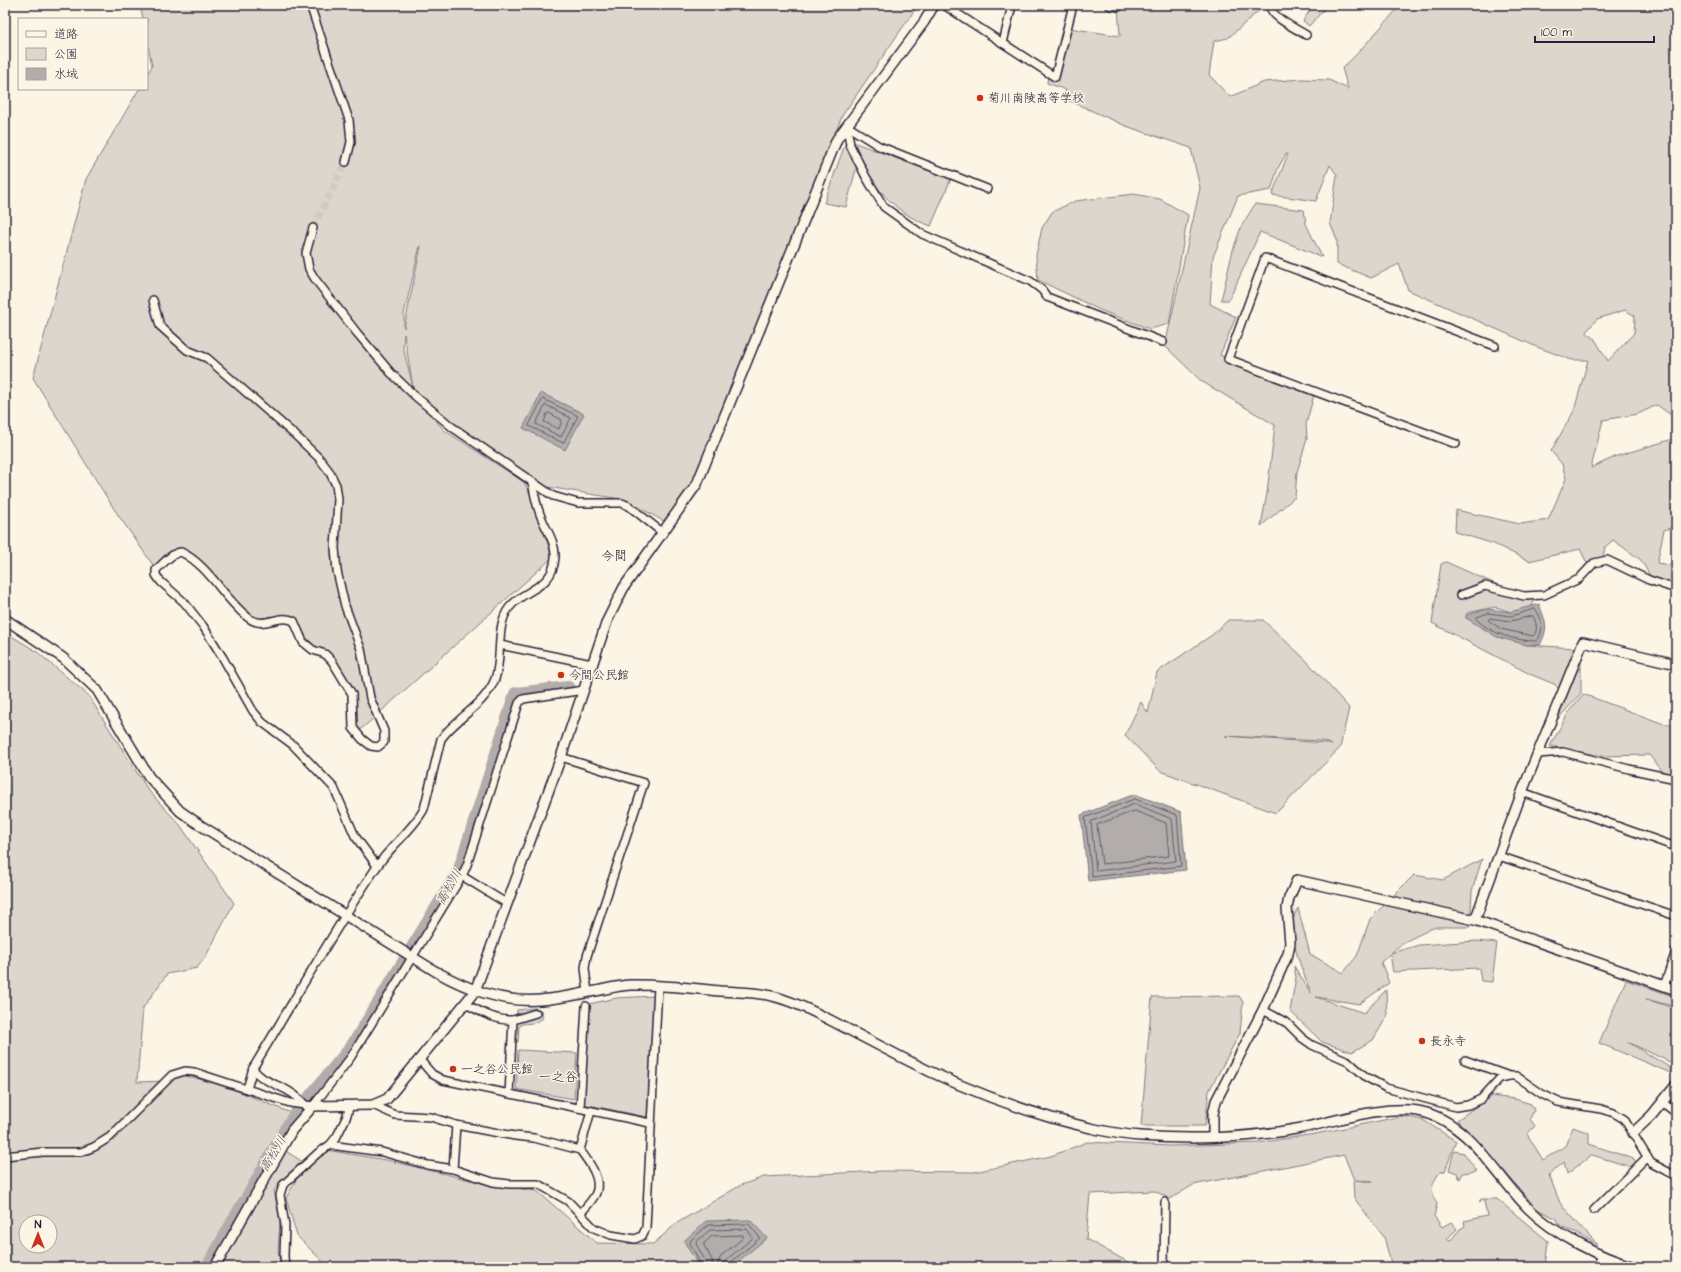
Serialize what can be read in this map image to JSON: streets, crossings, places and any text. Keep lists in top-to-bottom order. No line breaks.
{"districts":["今間","一之谷"],"water":["高松川"],"places":["菊川南陵高等学校","今間公民館","長永寺","一之谷公民館"],"legend":["道路","公園","水域"],"scale_bar":"100 m","north":"top"}
